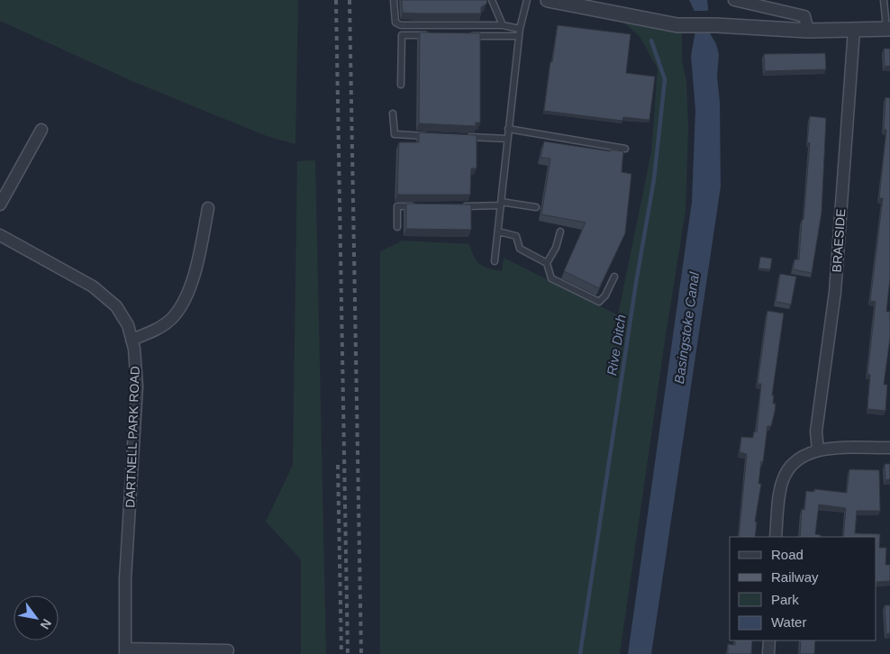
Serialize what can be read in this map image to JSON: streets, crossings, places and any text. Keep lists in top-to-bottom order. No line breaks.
{"streets":{"street":["BRAESIDE","DARTNELL PARK ROAD"]},"water":["Basingstoke Canal","Rive Ditch"],"legend":["Road","Railway","Park","Water"],"north":"bottom right"}
